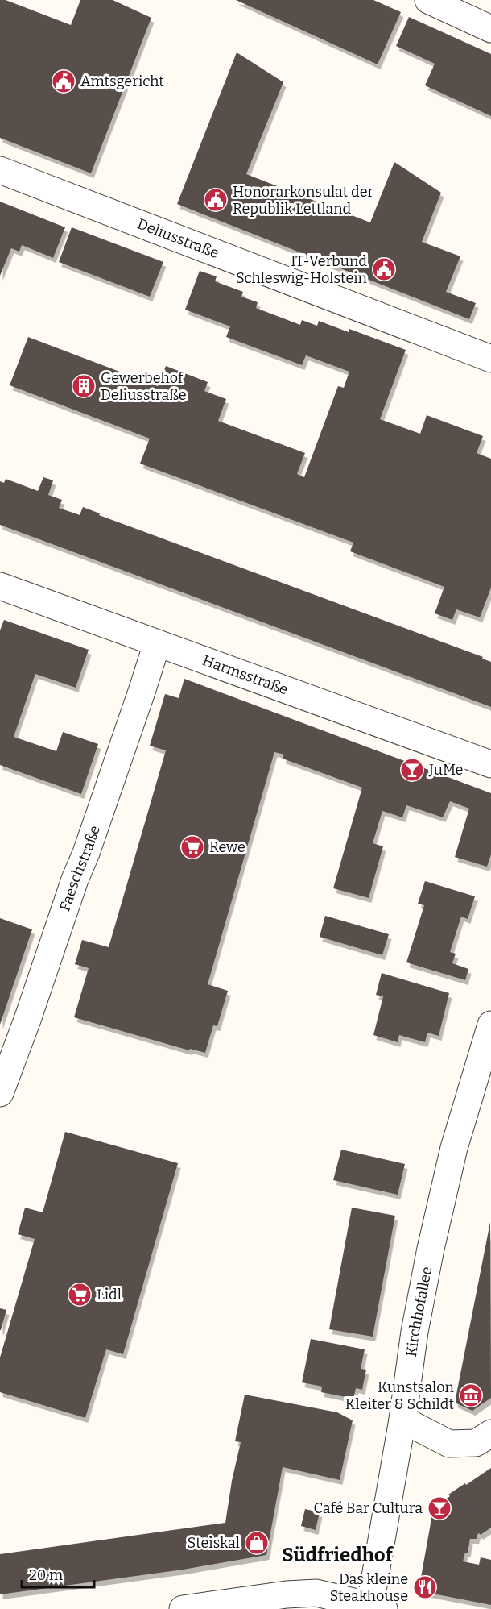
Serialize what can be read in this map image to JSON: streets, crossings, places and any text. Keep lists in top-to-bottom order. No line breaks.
{"streets":{"street":["Deliusstraße","Harmsstraße","Faeschstraße","Kirchhofallee"]},"crossings":[["Harmsstraße","Faeschstraße"]],"districts":["Südfriedhof"],"places":{"public building":["Amtsgericht","Honorarkonsulat der Republik Lettland","IT-Verbund Schleswig-Holstein"],"building":["Gewerbehof Deliusstraße"],"bar":["JuMe","Café Bar Cultura"],"supermarket":["Rewe","Lidl"],"museum":["Kunstsalon Kleiter & Schildt"],"shop":["Steiskal"],"restaurant":["Das kleine Steakhouse"]},"scale_bar":"20 m"}
